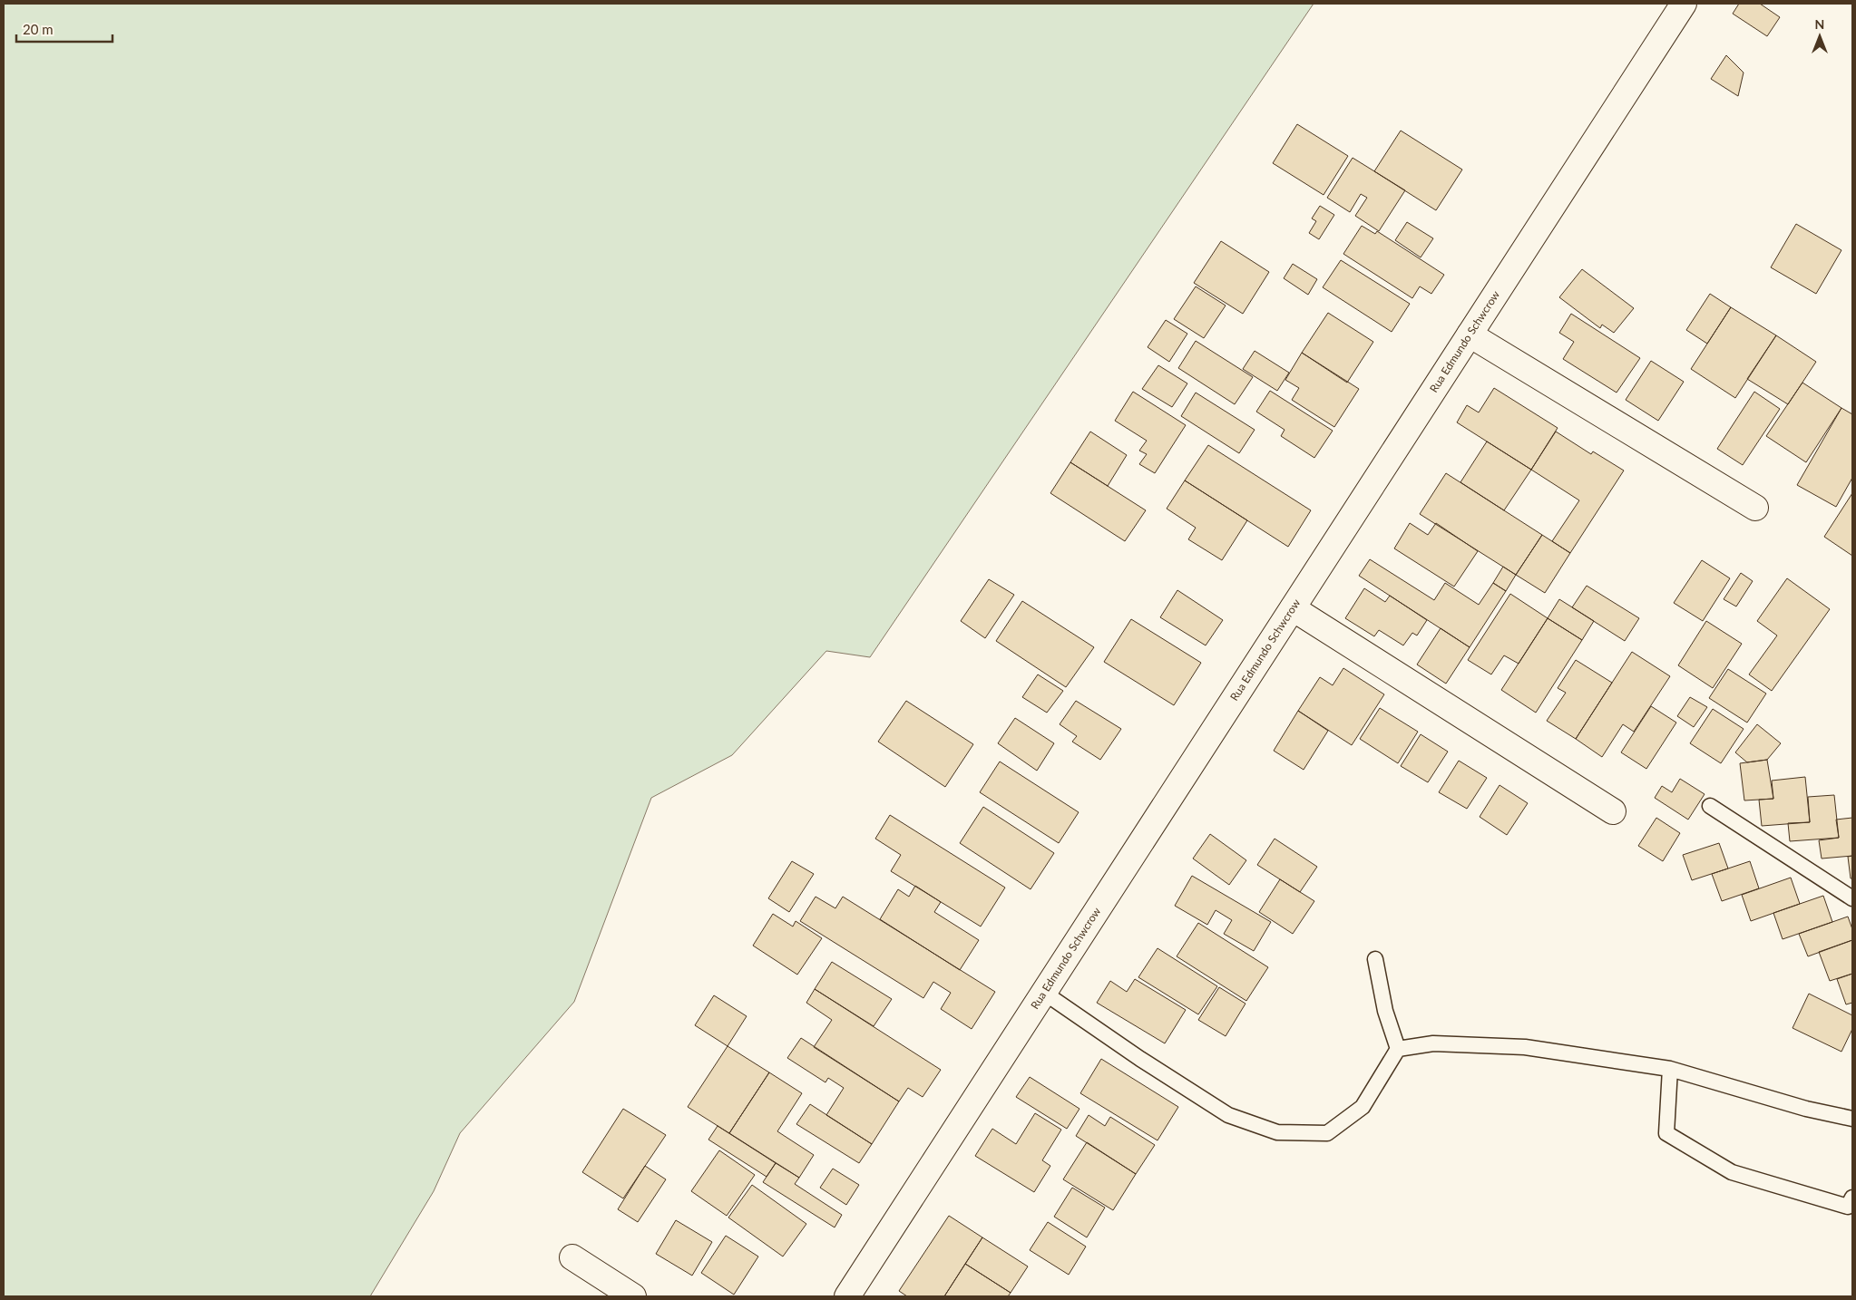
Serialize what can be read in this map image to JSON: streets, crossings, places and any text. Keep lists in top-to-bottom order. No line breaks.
{"streets":{"street":["Rua Edmundo Schwcrow"]},"scale_bar":"20 m","north":"top"}
